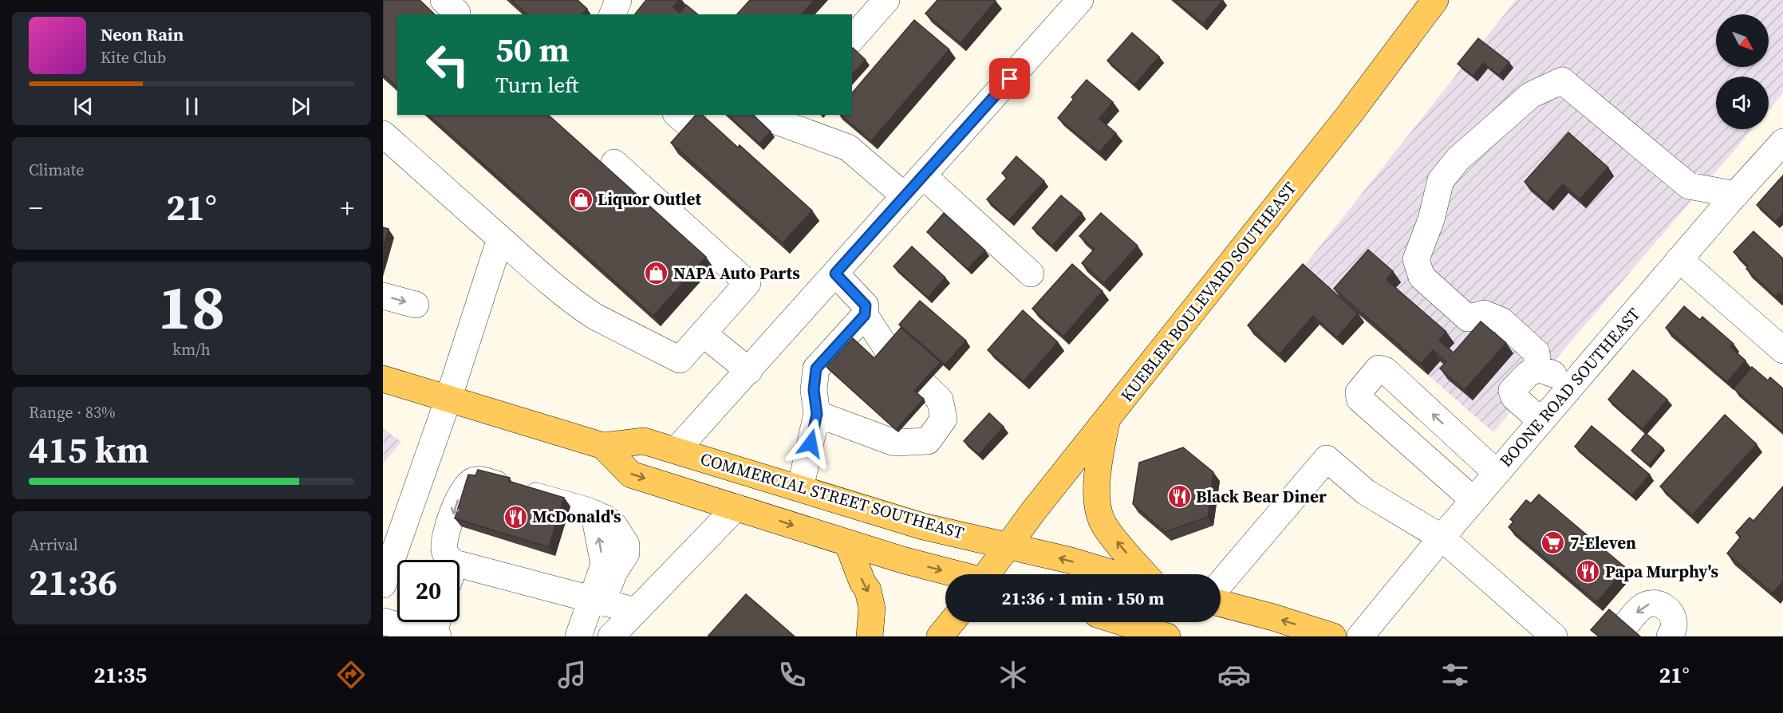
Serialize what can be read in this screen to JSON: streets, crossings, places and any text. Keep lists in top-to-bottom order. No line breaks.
{"streets":{"main road":["KUEBLER BOULEVARD SOUTHEAST","COMMERCIAL STREET SOUTHEAST"],"street":["BOONE ROAD SOUTHEAST"]},"crossings":[["KUEBLER BOULEVARD SOUTHEAST","COMMERCIAL STREET SOUTHEAST"]],"places":{"shop":["Liquor Outlet","NAPA Auto Parts"],"restaurant":["Black Bear Diner","McDonald's","Papa Murphy's"],"supermarket":["7-Eleven"]},"north":"bottom right","page":{"turn":["50 m","Turn left"],"song":["Neon Rain","Kite Club"],"tile":["Climate",["18","km/h"],["Range · 83%","415 km"],["Arrival","21:36"]],"heat":["−","21°","+"],"limit":"20","trip":"21:36 · 1 min · 150 m","tabs":["21:35","21°"]}}
